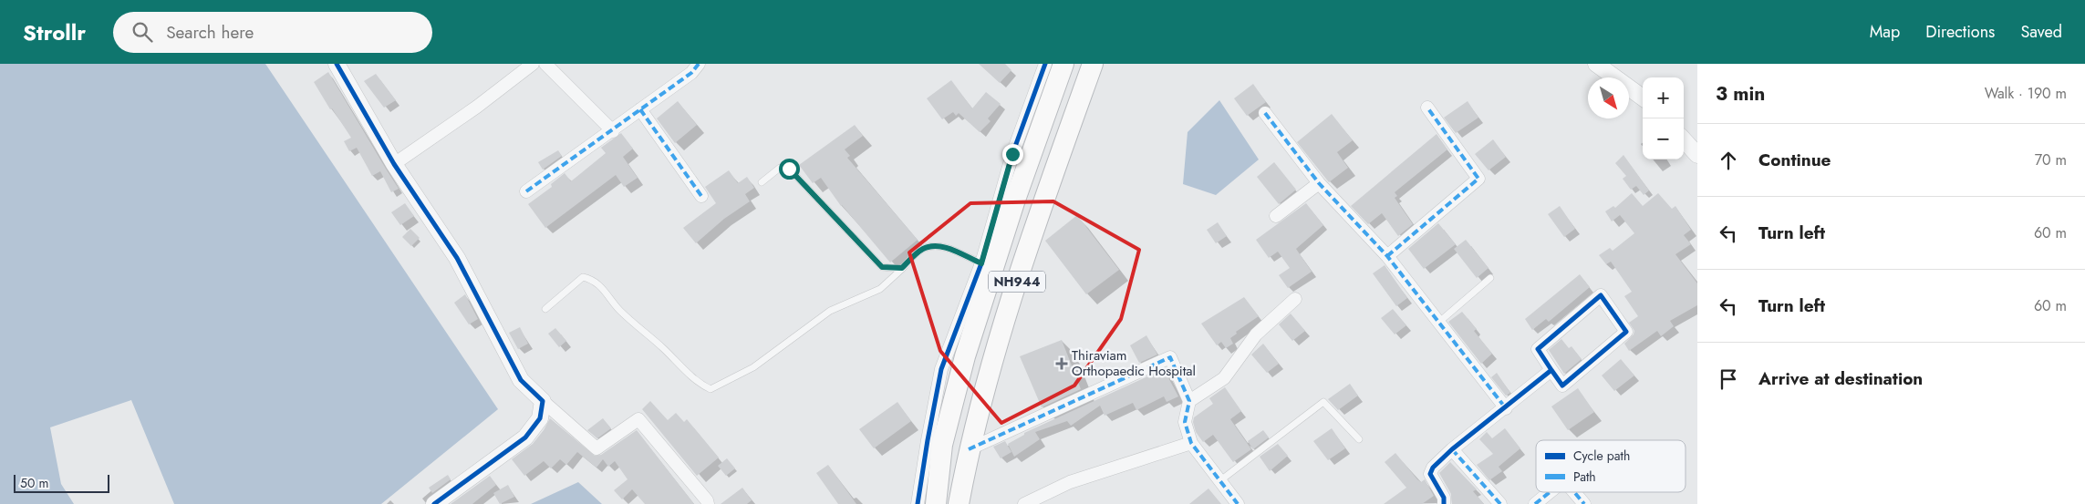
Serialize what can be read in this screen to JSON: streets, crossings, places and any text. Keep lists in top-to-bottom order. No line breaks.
{"streets":{"highway":["NH944"]},"places":{"health":["Thiraviam Orthopaedic Hospital"]},"legend":["Cycle path","Path"],"scale_bar":"50 m","north":"bottom right","page":{"header":"Strollr","search":"Search here","nav":["Map","Directions","Saved"],"heading":["3 min","Walk · 190 m"],"map_buttons":["+","−"],"list":[["Continue","70 m"],["Turn left","60 m"],["Turn left","60 m"],"Arrive at destination"],"scale":"50 m"}}
